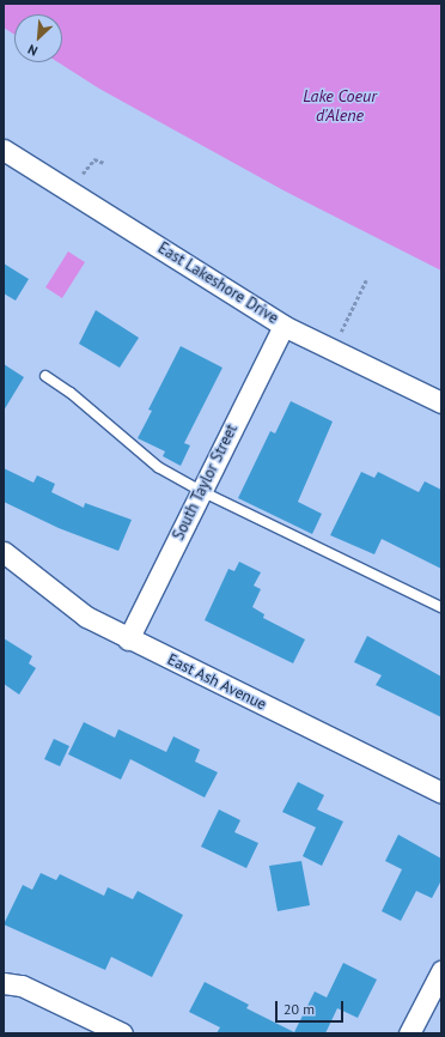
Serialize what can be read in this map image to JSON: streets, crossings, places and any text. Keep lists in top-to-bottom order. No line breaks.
{"streets":{"street":["East Lakeshore Drive","South Taylor Street","East Ash Avenue"]},"crossings":[["East Lakeshore Drive","South Taylor Street"],["South Taylor Street","East Ash Avenue"]],"water":["Lake Coeur d'Alene"],"scale_bar":"20 m","north":"bottom left"}
